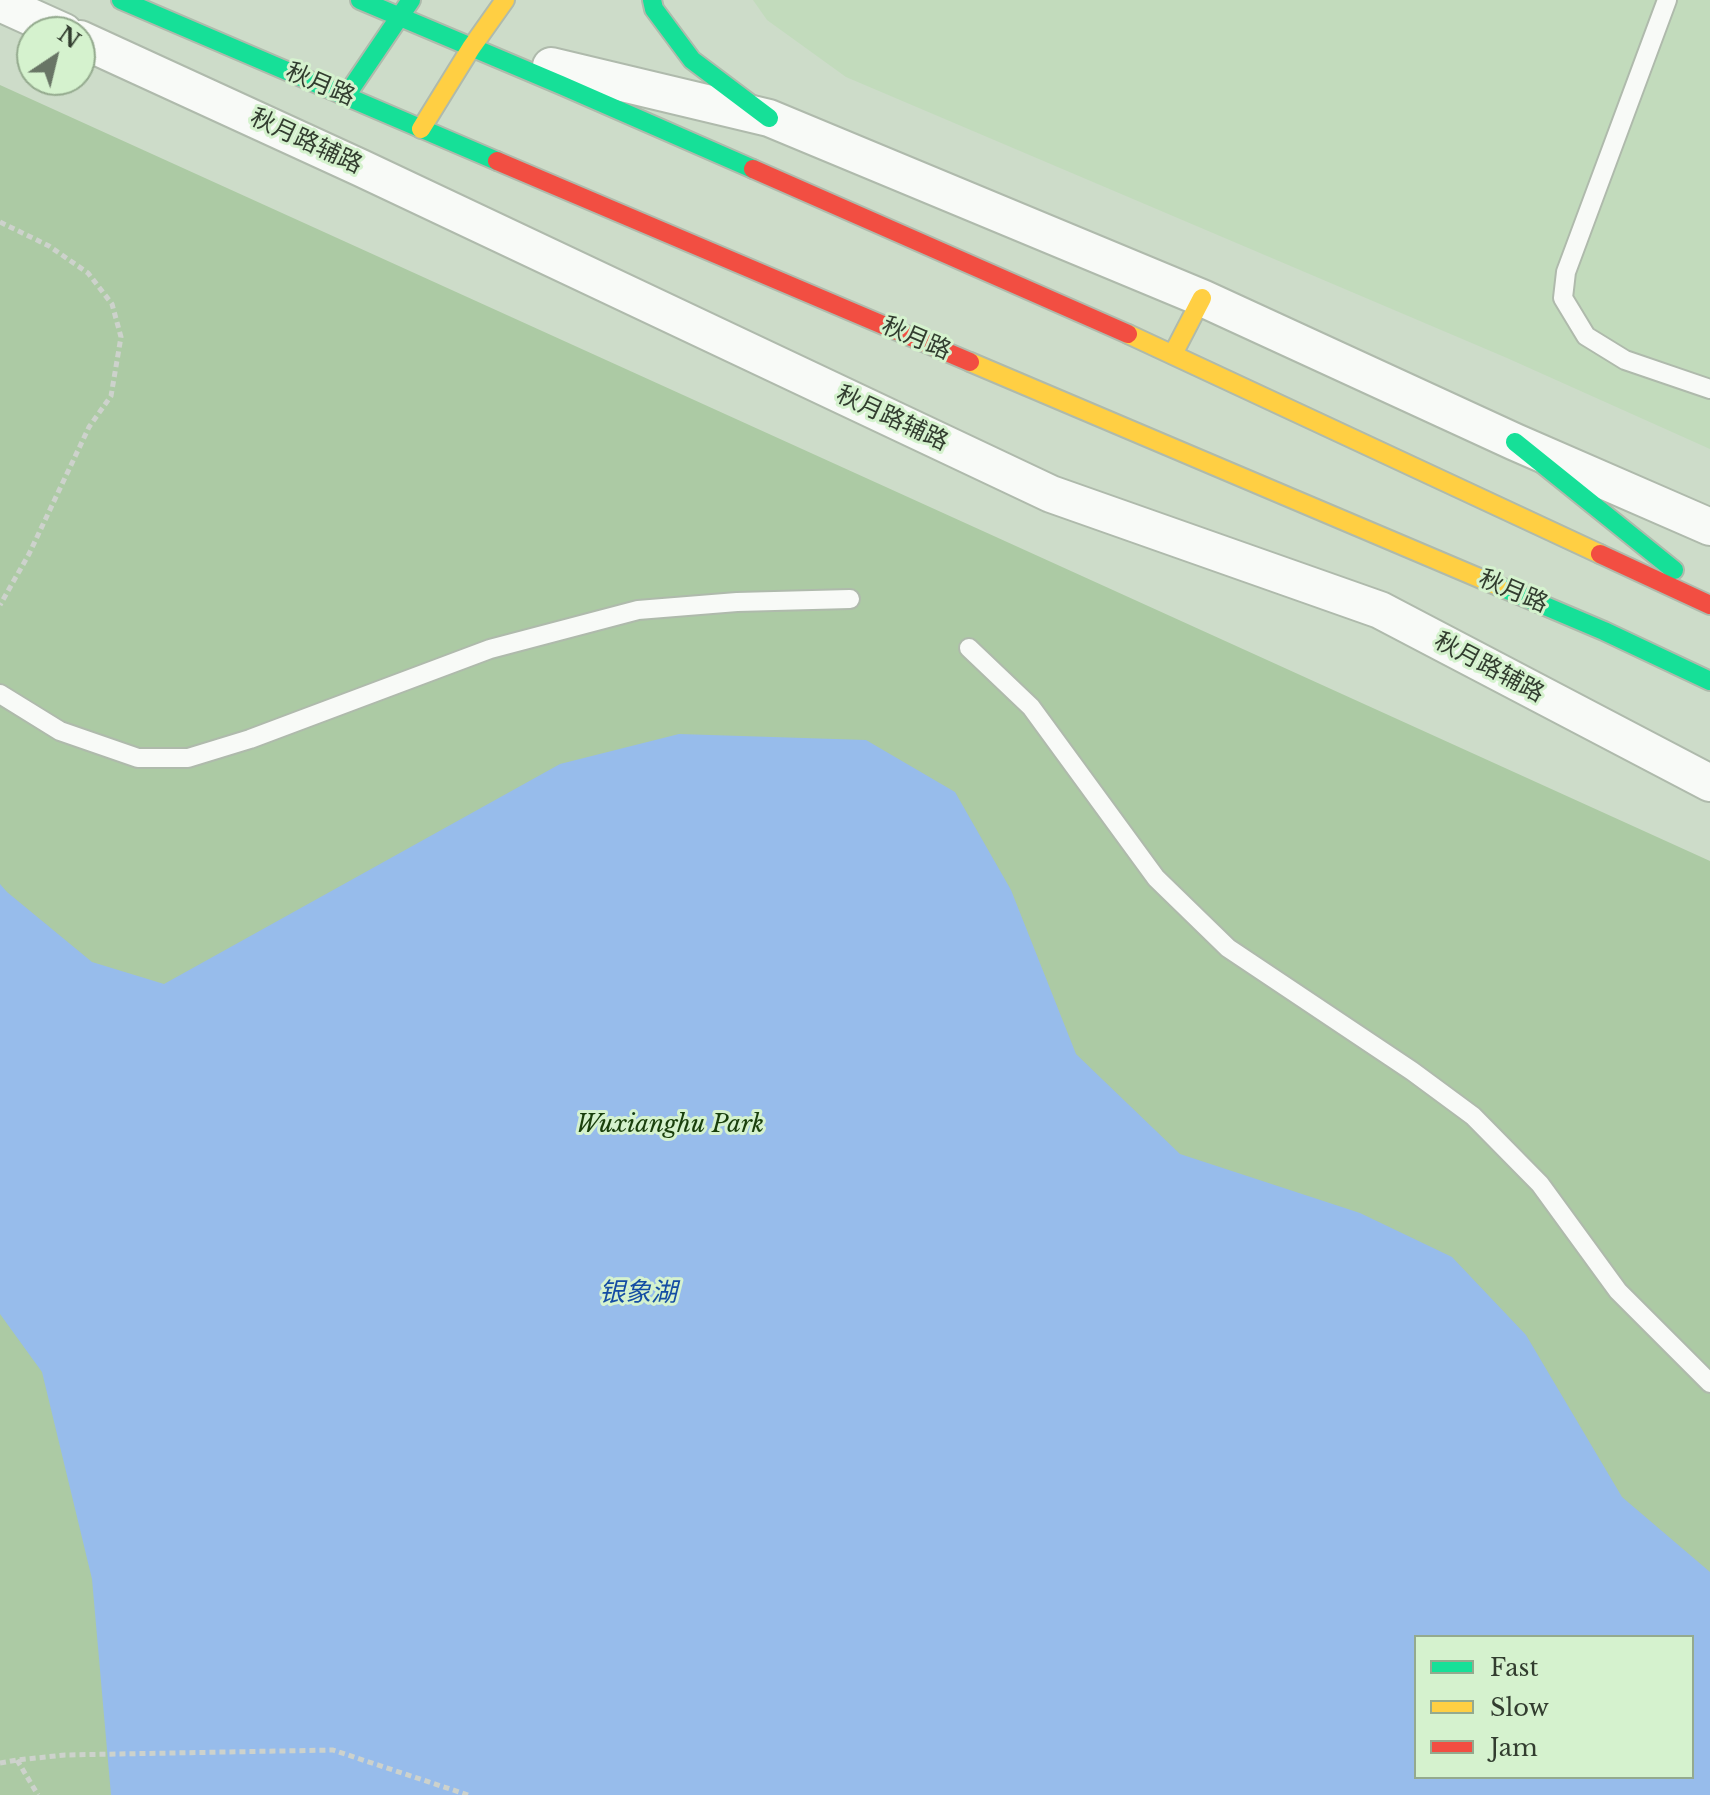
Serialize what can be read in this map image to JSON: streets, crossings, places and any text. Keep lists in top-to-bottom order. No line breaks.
{"streets":{"main road":["秋月路"],"street":["秋月路辅路"]},"water":["银象湖"],"parks":["Wuxianghu Park"],"legend":["Fast","Slow","Jam"],"north":"top right"}
